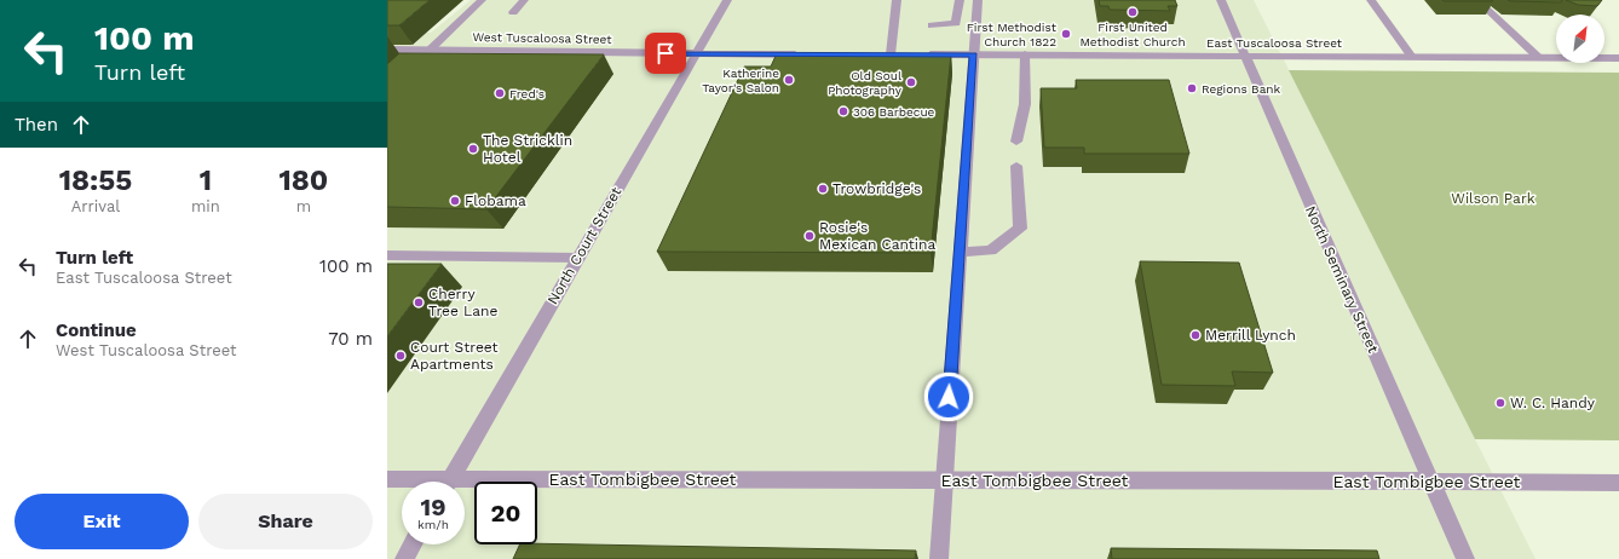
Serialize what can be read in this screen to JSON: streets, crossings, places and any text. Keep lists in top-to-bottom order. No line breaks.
{"streets":{"street":["West Tuscaloosa Street","East Tuscaloosa Street","North Court Street","North Seminary Street","East Tombigbee Street"]},"crossings":[["West Tuscaloosa Street","North Court Street"],["East Tuscaloosa Street","North Seminary Street"],["North Seminary Street","East Tombigbee Street"]],"parks":["Wilson Park"],"places":["First United Methodist Church","First Methodist Church 1822","Katherine Tayor's Salon","Old Soul Photography","Regions Bank","Fred's","306 Barbecue","The Stricklin Hotel","Trowbridge's","Flobama","Rosie's Mexican Cantina","Cherry Tree Lane","Merrill Lynch","Court Street Apartments","W. C. Handy"],"north":"top right","page":{"turn":["100 m","Turn left"],"then":"Then","eta":["18:55","Arrival","1","min","180","m"],"list":[{"name":"Turn left","note":"East Tuscaloosa Street","value":"100 m"},{"name":"Continue","note":"West Tuscaloosa Street","value":"70 m"}],"speed":"19 km/h","limit":"20","buttons":["Exit","Share"]}}
